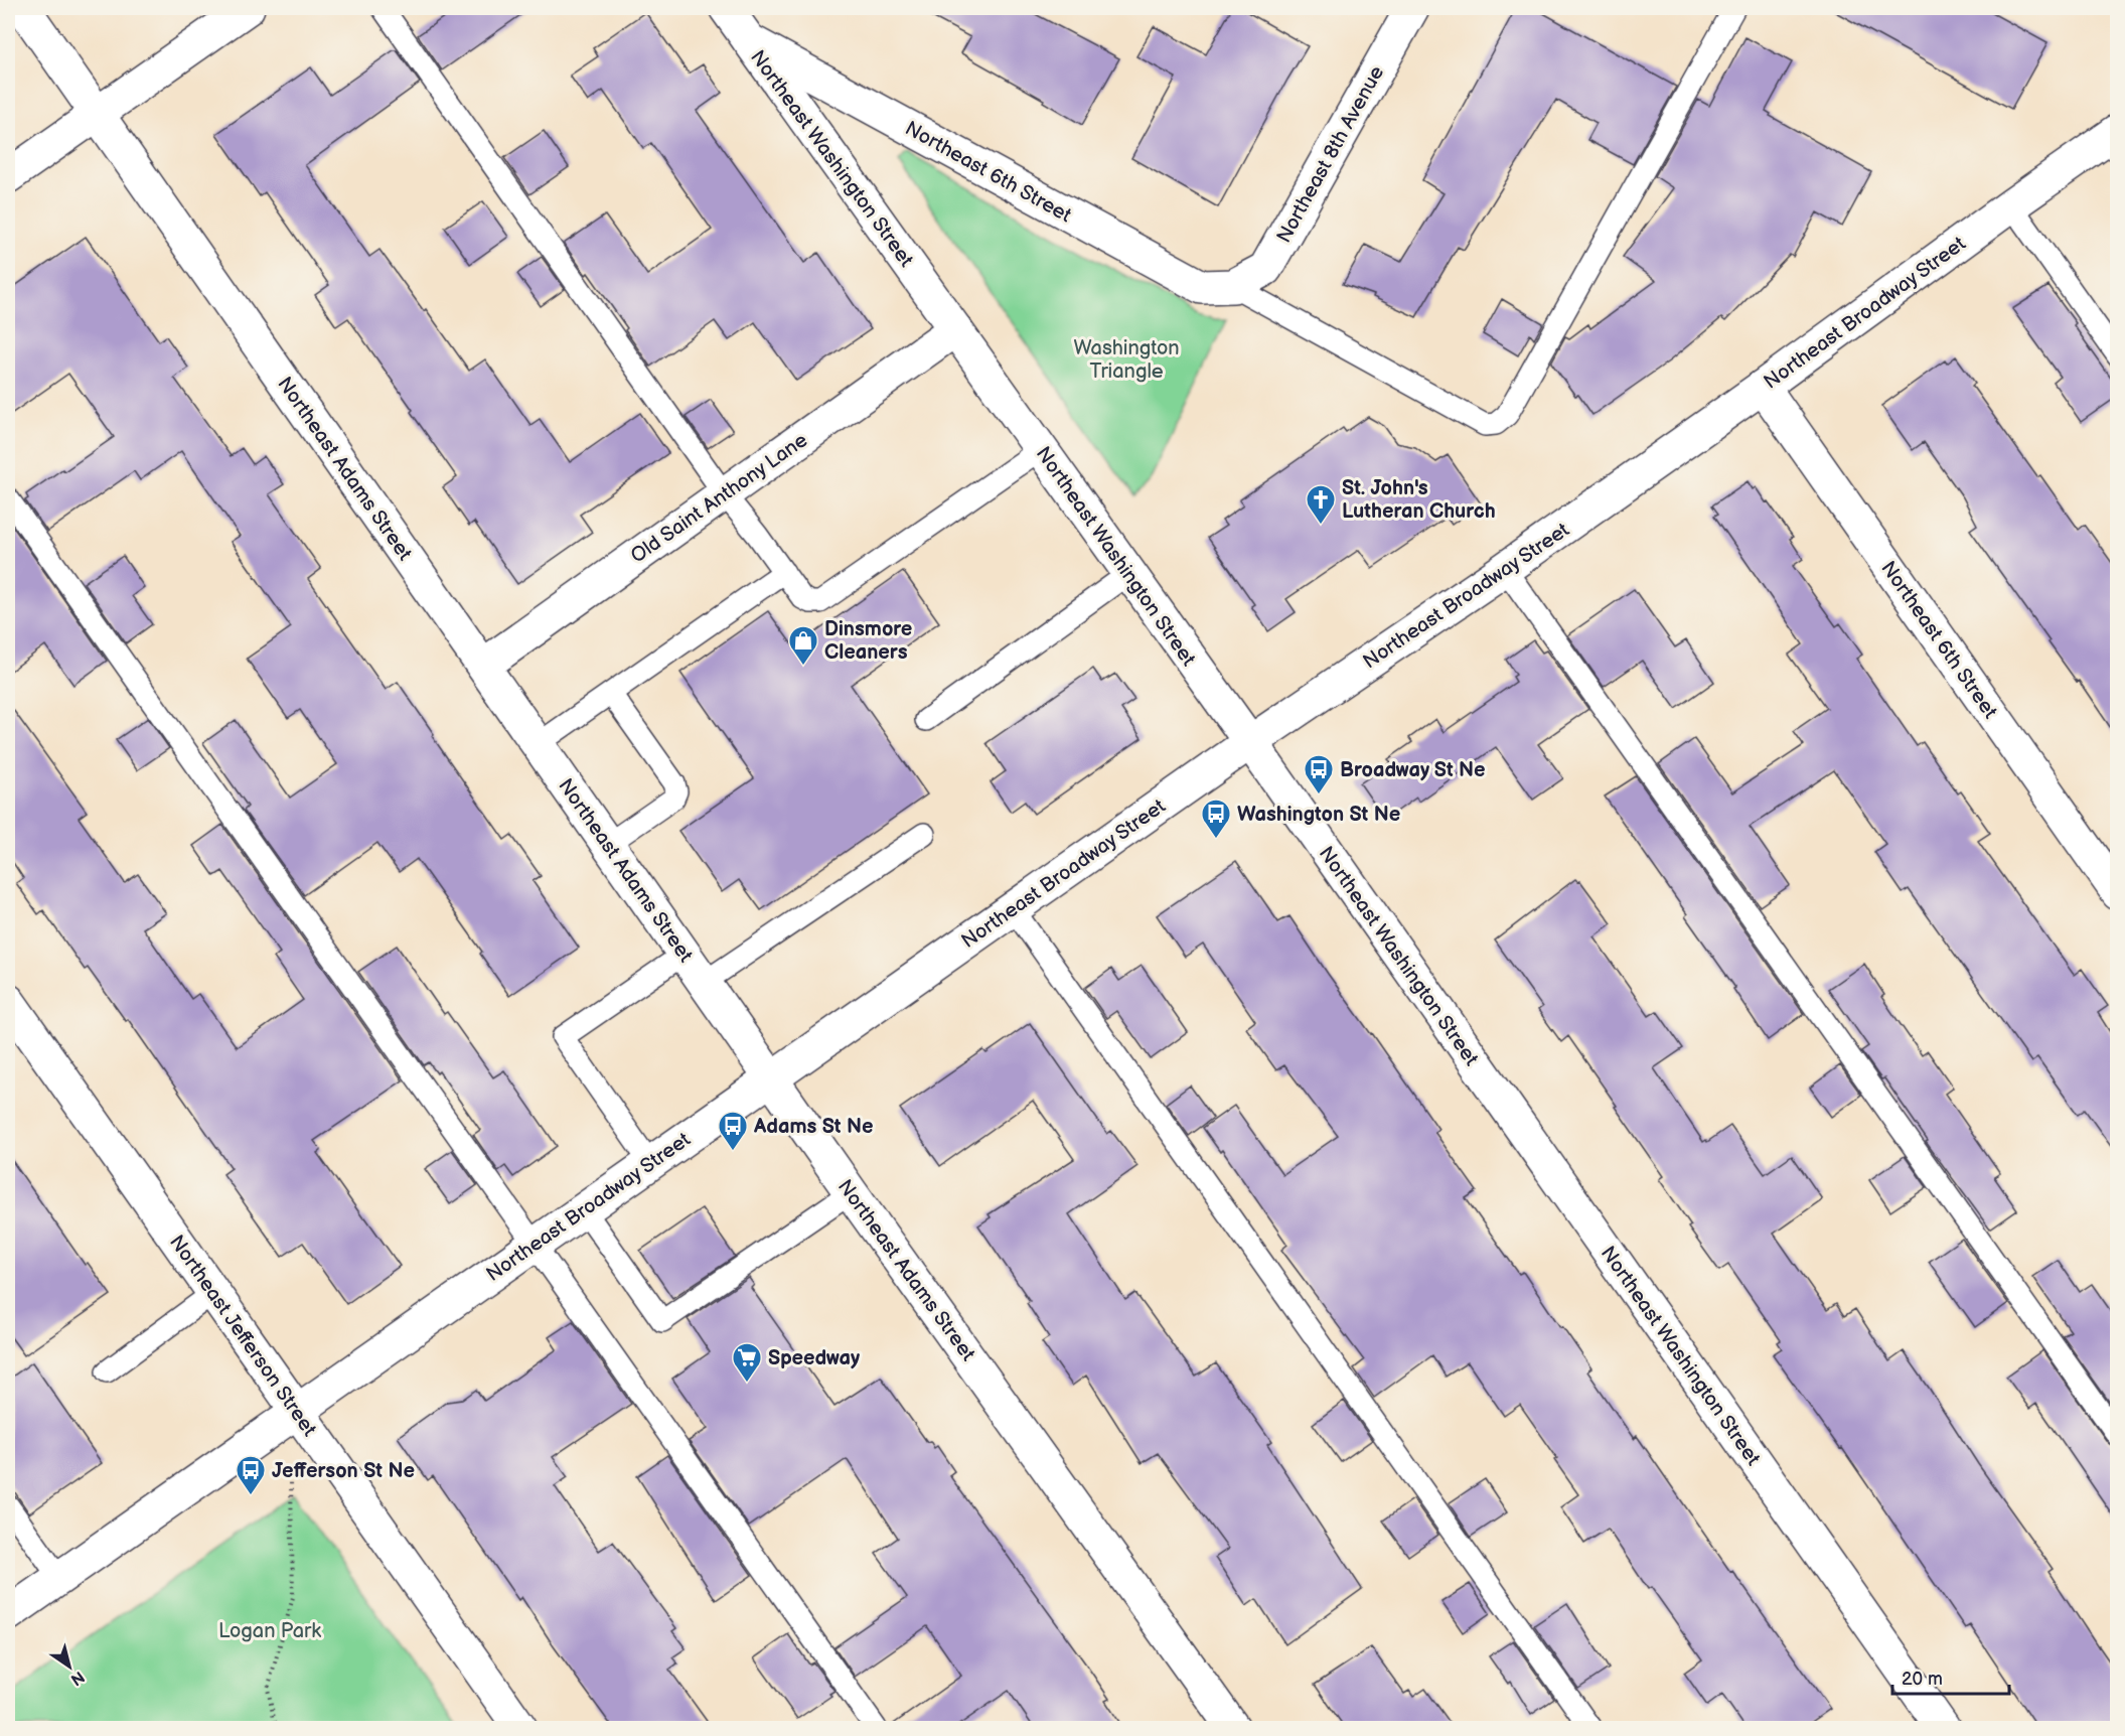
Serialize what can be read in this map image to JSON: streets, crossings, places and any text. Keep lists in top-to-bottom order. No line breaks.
{"streets":{"street":["Northeast 8th Avenue","Northeast Washington Street","Northeast 6th Street","Northeast Broadway Street","Northeast Adams Street","Old Saint Anthony Lane","Northeast Jefferson Street"]},"crossings":[["Northeast 8th Avenue","Northeast 6th Street"],["Northeast Washington Street","Northeast 6th Street"],["Northeast Washington Street","Northeast Broadway Street"],["Northeast Washington Street","Old Saint Anthony Lane"],["Northeast 6th Street","Northeast Broadway Street"],["Northeast Broadway Street","Northeast Adams Street"],["Northeast Broadway Street","Northeast Jefferson Street"],["Northeast Adams Street","Old Saint Anthony Lane"]],"parks":["Washington Triangle","Logan Park"],"places":{"church":["St. John's Lutheran Church"],"shop":["Dinsmore Cleaners"],"bus stop":["Broadway St Ne","Washington St Ne","Adams St Ne","Jefferson St Ne"],"supermarket":["Speedway"]},"scale_bar":"20 m","north":"bottom right"}
